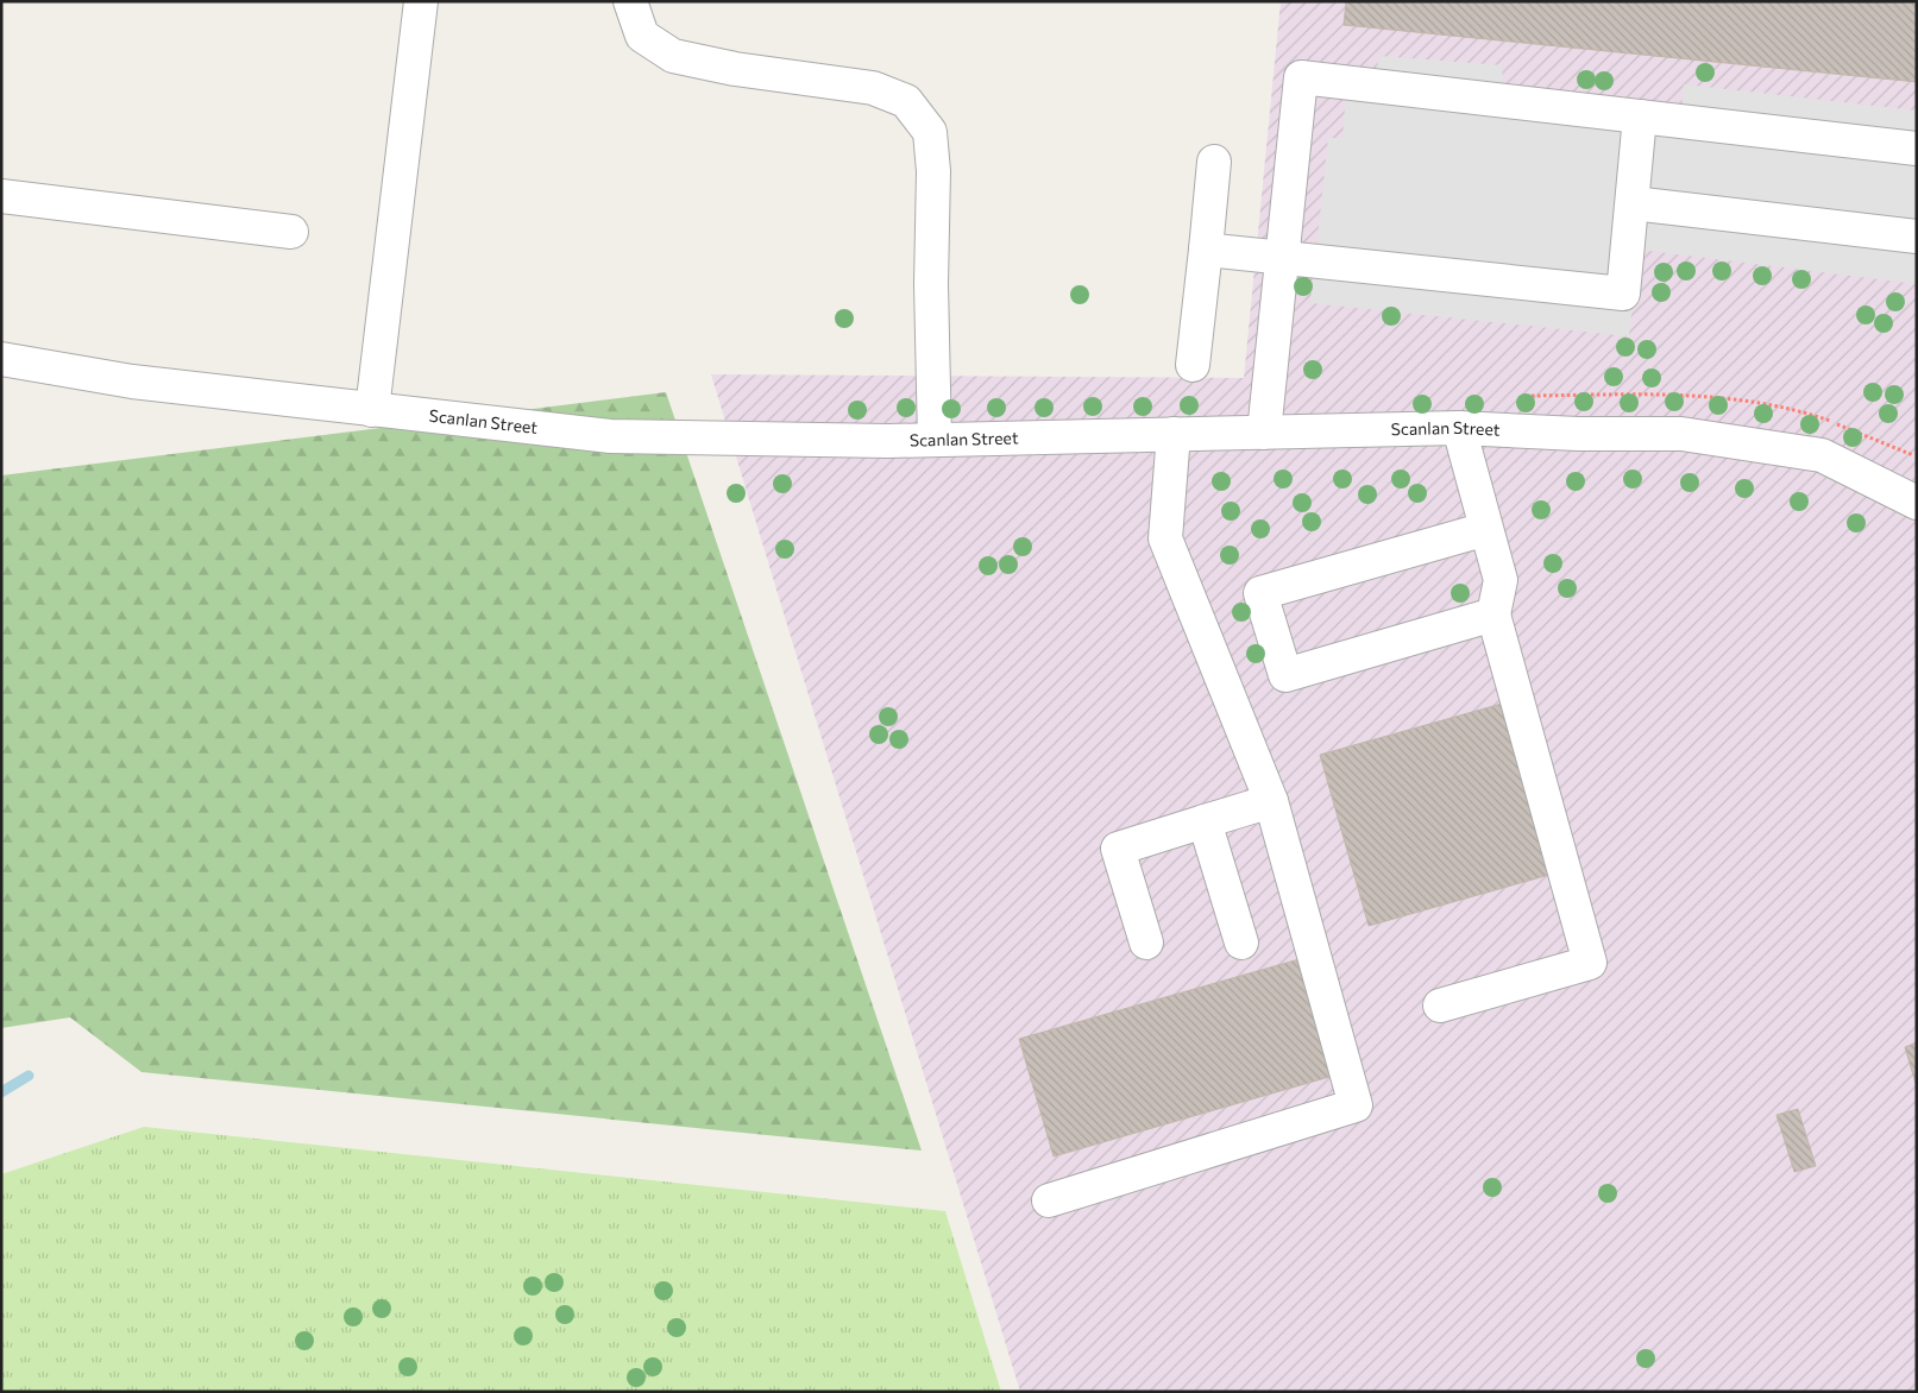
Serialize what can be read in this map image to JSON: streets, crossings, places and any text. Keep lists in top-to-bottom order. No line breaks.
{"streets":{"street":["Scanlan Street"]}}
